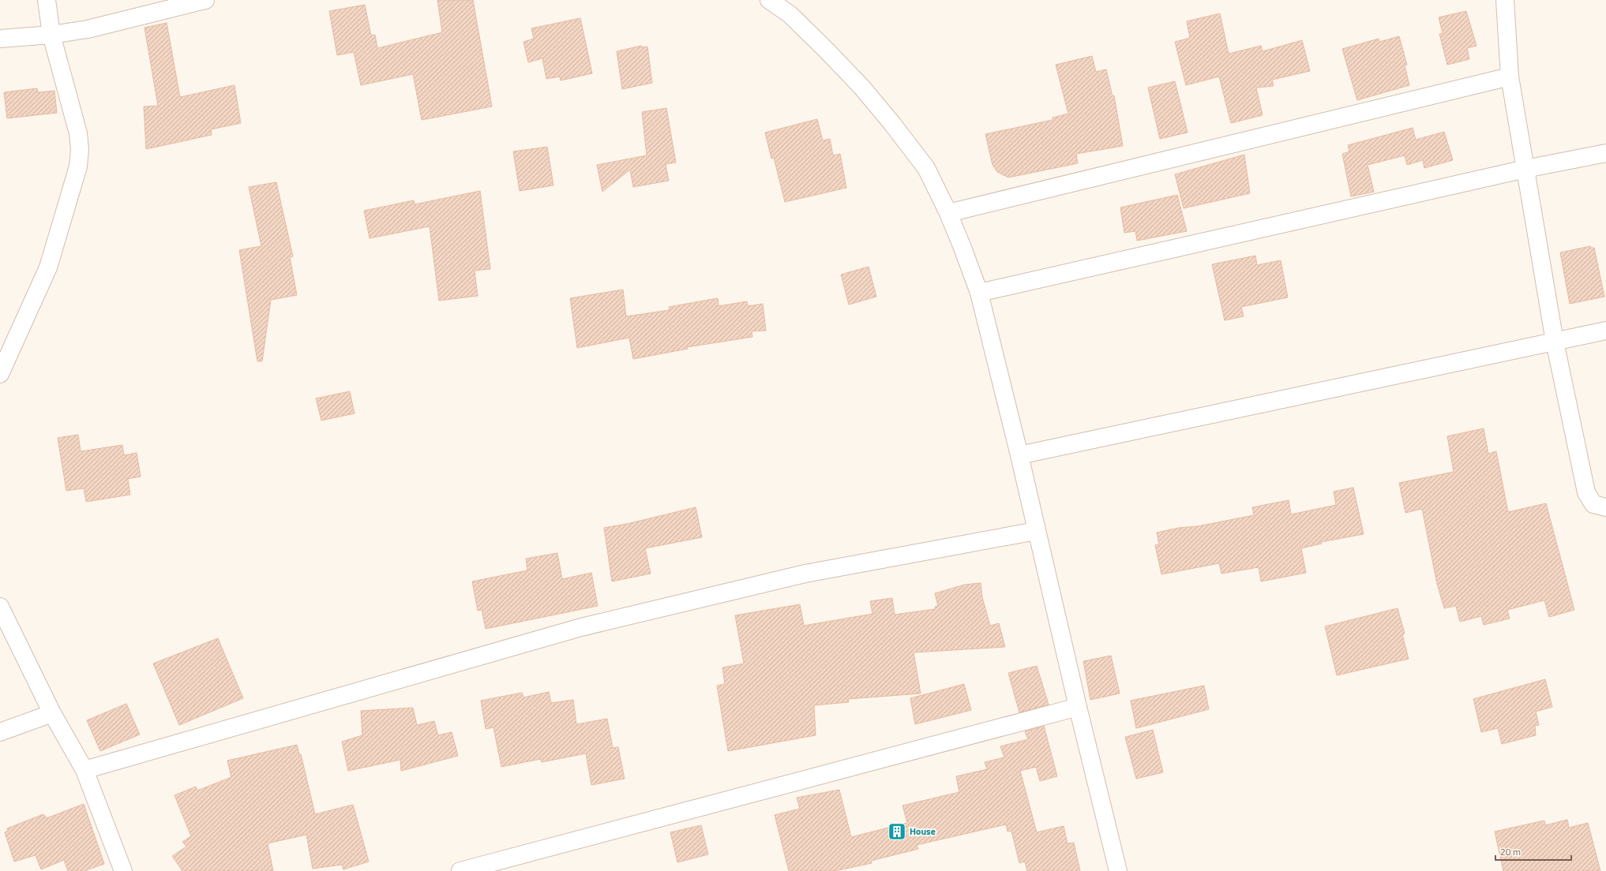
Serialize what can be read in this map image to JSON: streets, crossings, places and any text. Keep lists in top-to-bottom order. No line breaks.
{"places":{"building":["House"]},"scale_bar":"20 m"}
